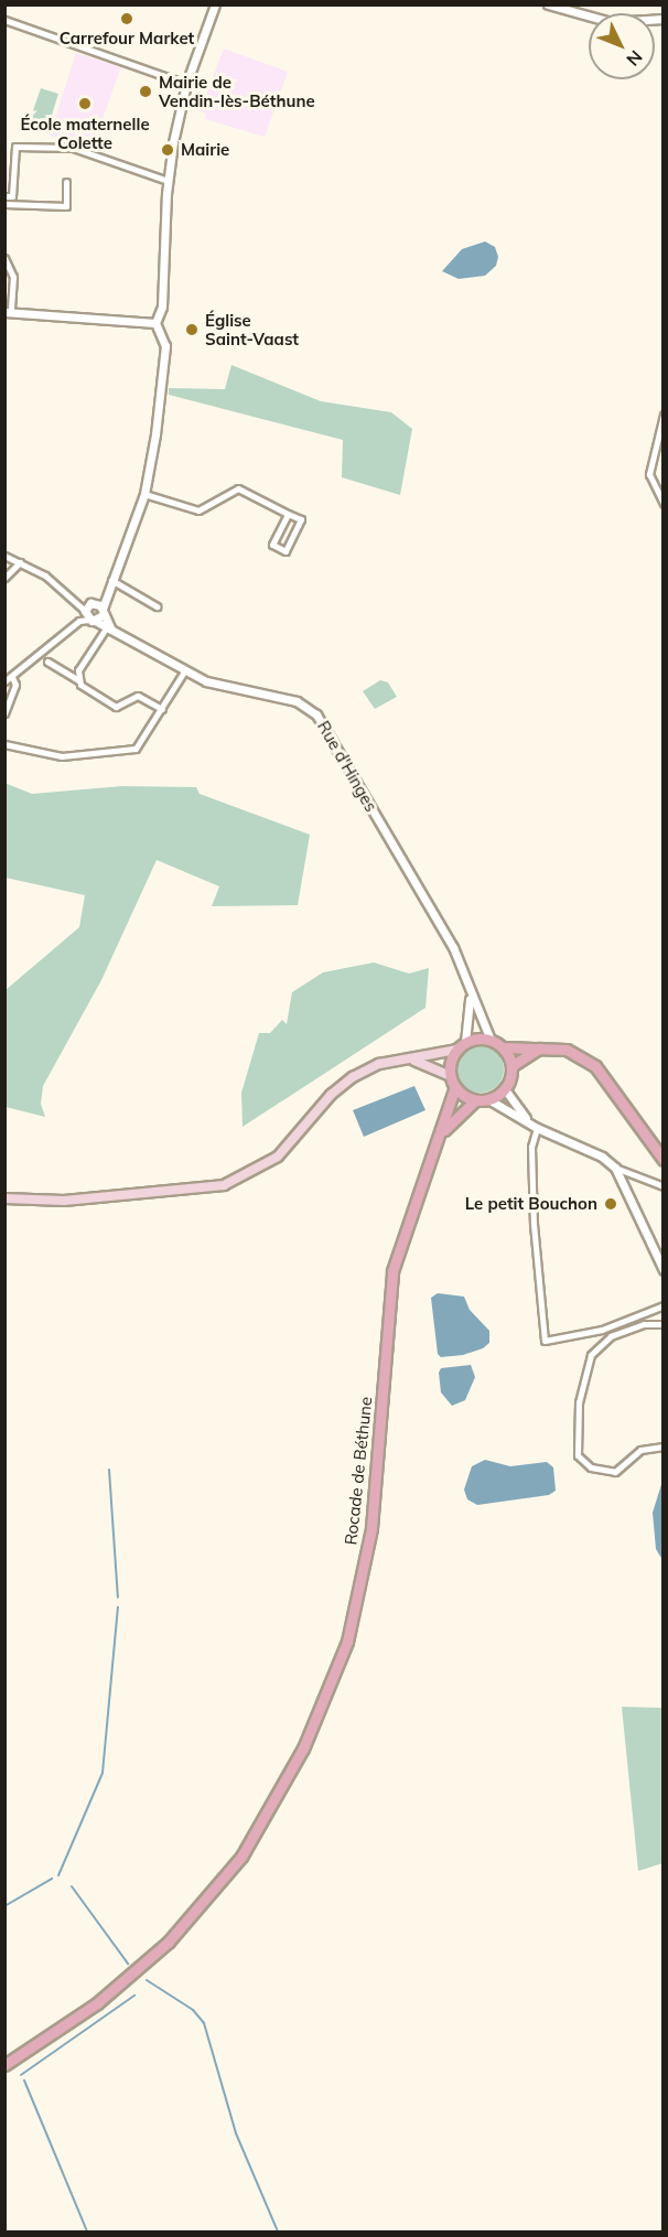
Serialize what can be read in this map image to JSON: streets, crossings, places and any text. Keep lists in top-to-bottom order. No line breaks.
{"streets":{"main road":["Rocade de Béthune"],"street":["Rue d'Hinges"]},"crossings":[["Rue d'Hinges","Rocade de Béthune"]],"places":["Carrefour Market","Mairie de Vendin-lès-Béthune","École maternelle Colette","Mairie","Église Saint-Vaast","Le petit Bouchon"],"north":"bottom right"}
